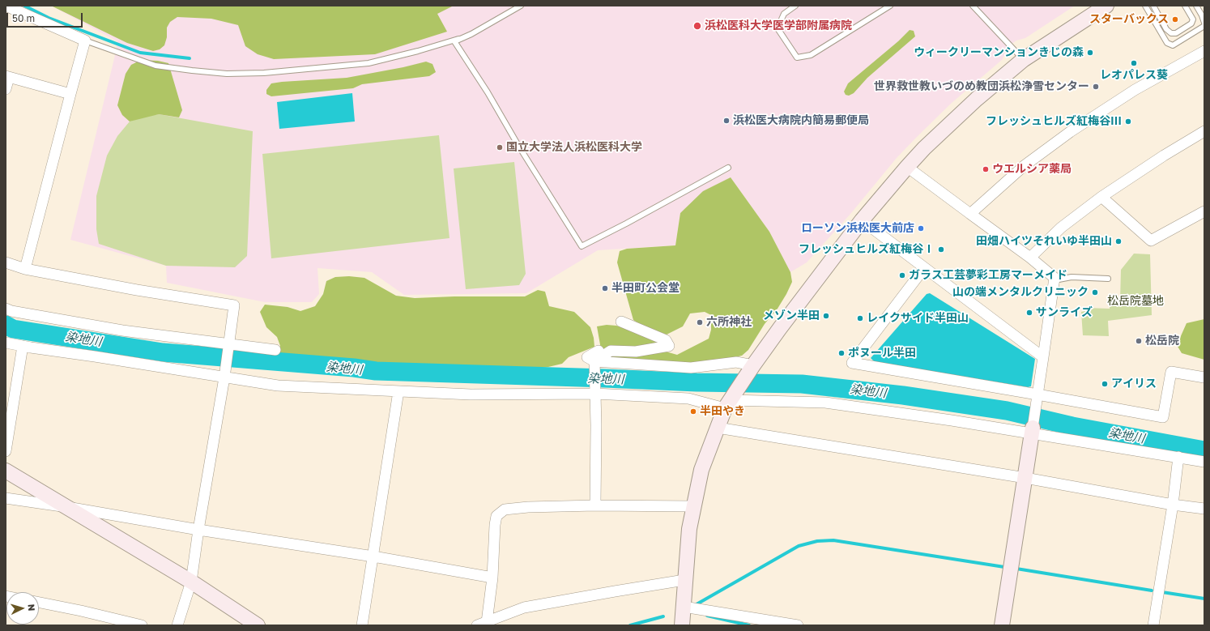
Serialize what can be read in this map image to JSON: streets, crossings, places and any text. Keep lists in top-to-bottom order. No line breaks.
{"water":["染地川"],"parks":["松岳院墓地"],"places":["スターバックス","浜松医科大学医学部附属病院","ウィークリーマンションきじの森","レオパレス葵","世界救世教いづのめ教団浜松浄雪センター","浜松医大病院内簡易郵便局","フレッシュヒルズ紅梅谷Ⅲ","国立大学法人浜松医科大学","ウエルシア薬局","ローソン浜松医大前店","田畑ハイツそれいゆ半田山","フレッシュヒルズ紅梅谷Ⅰ","ガラス工芸夢彩工房マーメイド","半田町公会堂","山の端メンタルクリニック","サンライズ","メゾン半田","レイクサイド半田山","六所神社","松岳院","ポヌール半田","アイリス","半田やき"],"scale_bar":"50 m","north":"right"}
